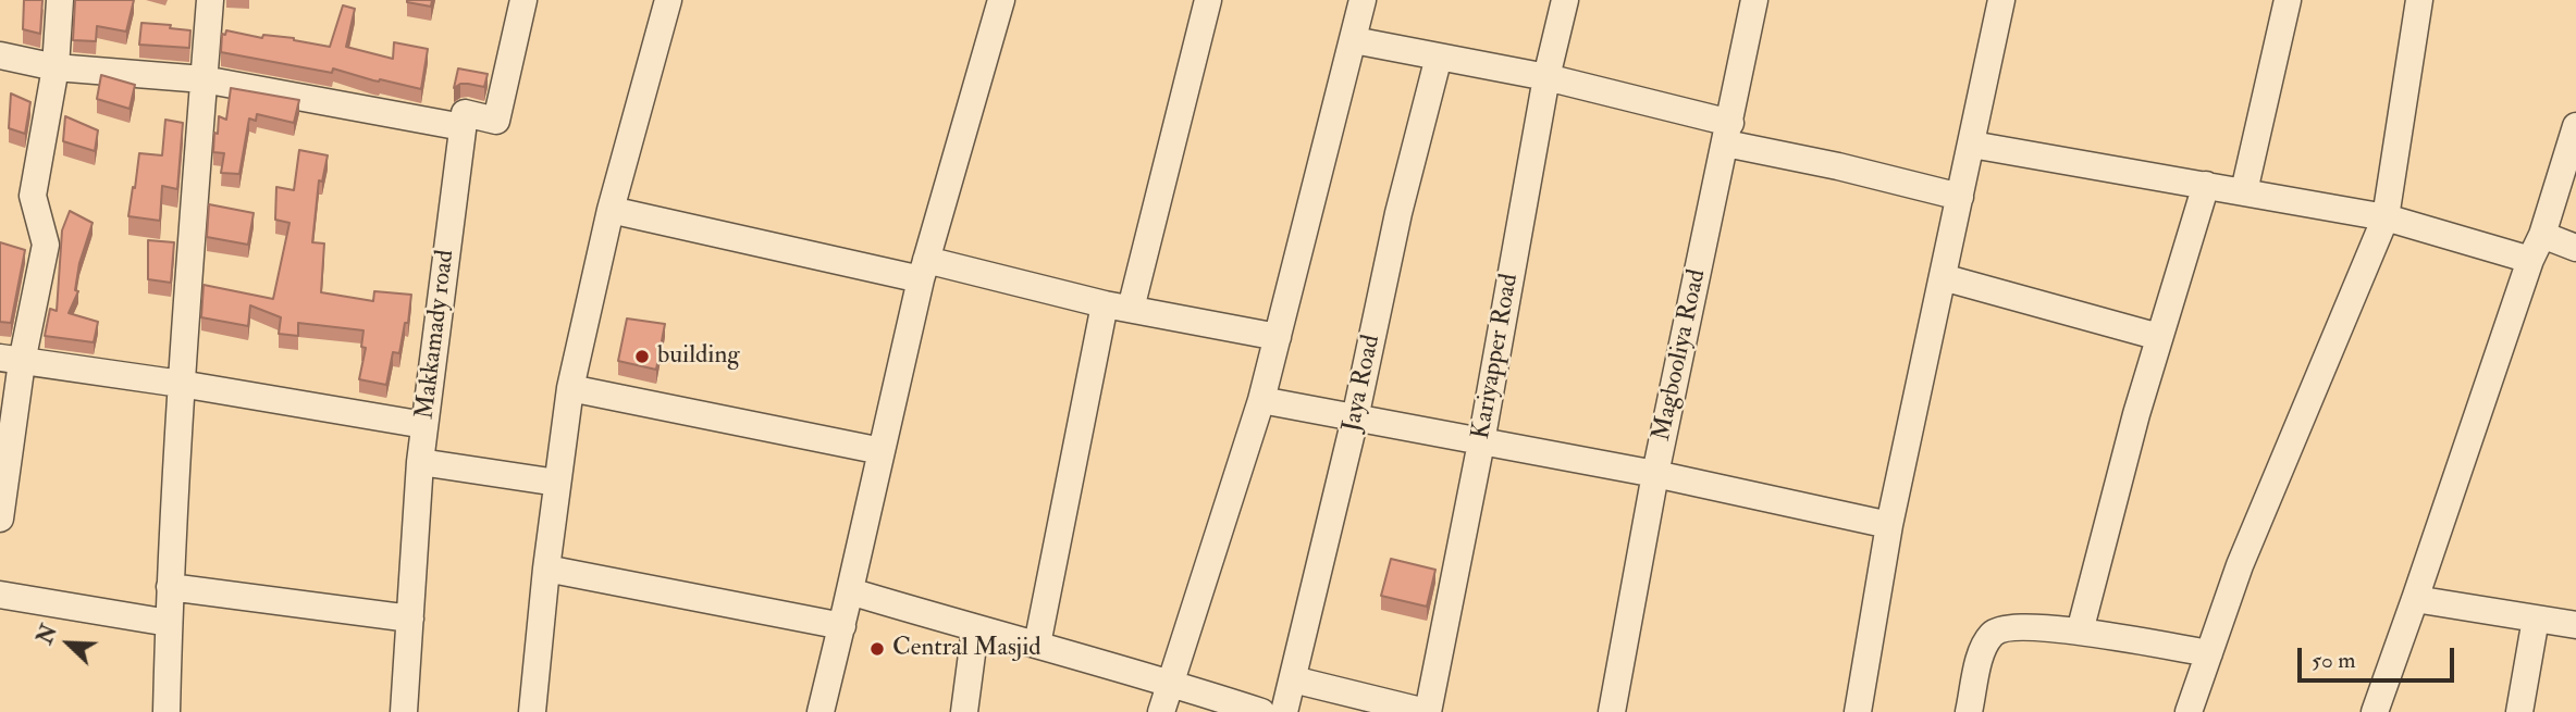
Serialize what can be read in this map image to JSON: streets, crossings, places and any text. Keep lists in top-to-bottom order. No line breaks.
{"streets":{"street":["Makkamady road","Magbooliya Road","Kariyapper Road","Jaya Road"]},"places":["building","Central Masjid"],"scale_bar":"50 m","north":"top left"}
